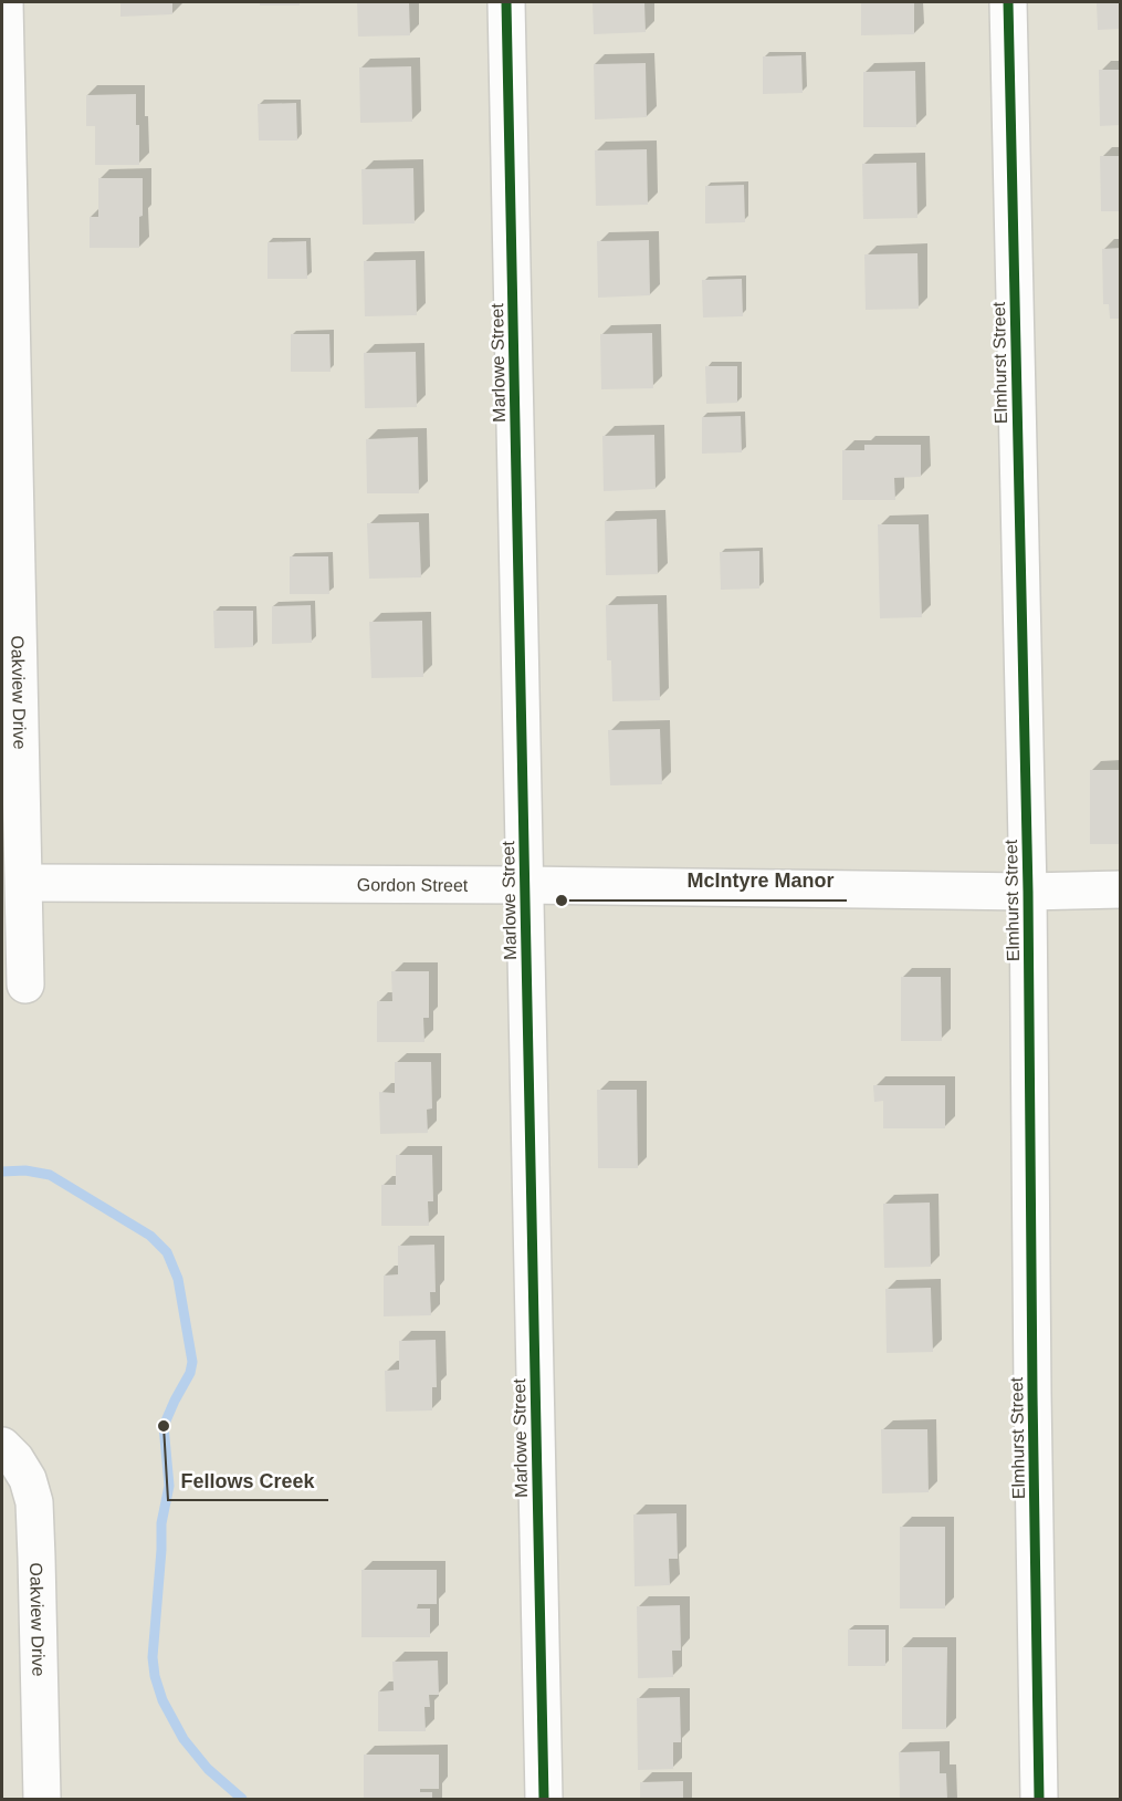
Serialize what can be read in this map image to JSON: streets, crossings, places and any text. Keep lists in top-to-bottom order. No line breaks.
{"streets":{"street":["Marlowe Street","Elmhurst Street","Oakview Drive","Gordon Street"]},"crossings":[["Marlowe Street","Gordon Street"],["Elmhurst Street","Gordon Street"],["Oakview Drive","Gordon Street"]],"places":["McIntyre Manor","Fellows Creek"]}
